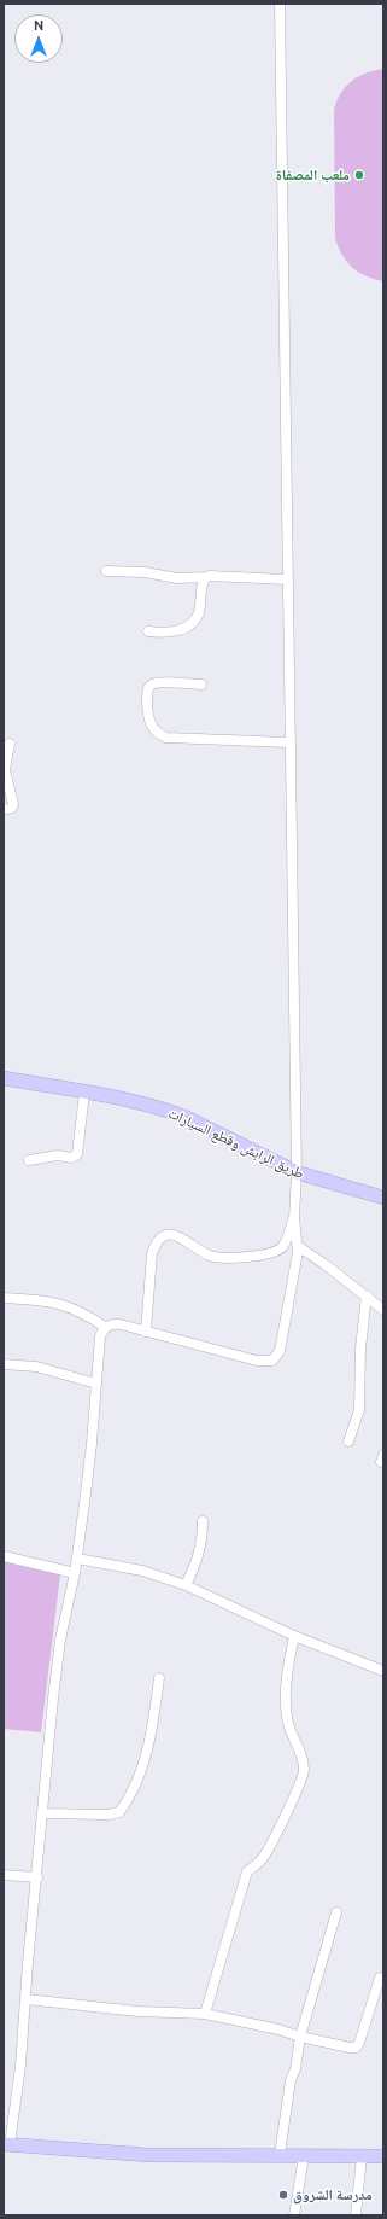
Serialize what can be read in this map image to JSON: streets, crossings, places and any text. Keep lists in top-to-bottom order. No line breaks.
{"streets":{"main road":["طريق الرابش وقطع السيارات"]},"places":["ملعب المصفاة","مدرسة الشروق"],"north":"top"}
